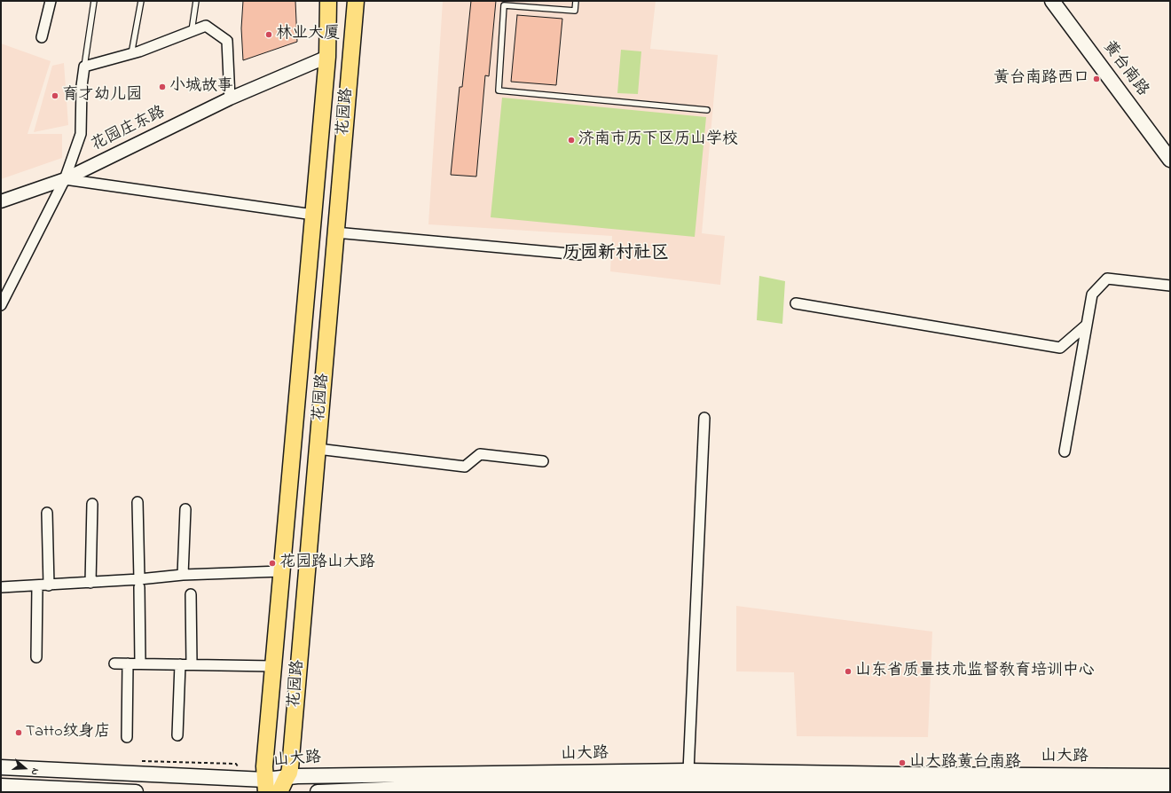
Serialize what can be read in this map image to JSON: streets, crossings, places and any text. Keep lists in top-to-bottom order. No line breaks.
{"streets":{"main road":["黄台南路","花园路","山大路"],"street":["花园庄东路"]},"crossings":[["花园路","花园庄东路"],["花园路","山大路"]],"districts":["历园新村社区"],"places":["林业大厦","黄台南路西口","小城故事","育才幼儿园","济南市历下区历山学校","花园路山大路","山东省质量技术监督教育培训中心","Tatto纹身店","山大路黄台南路"],"north":"right"}
